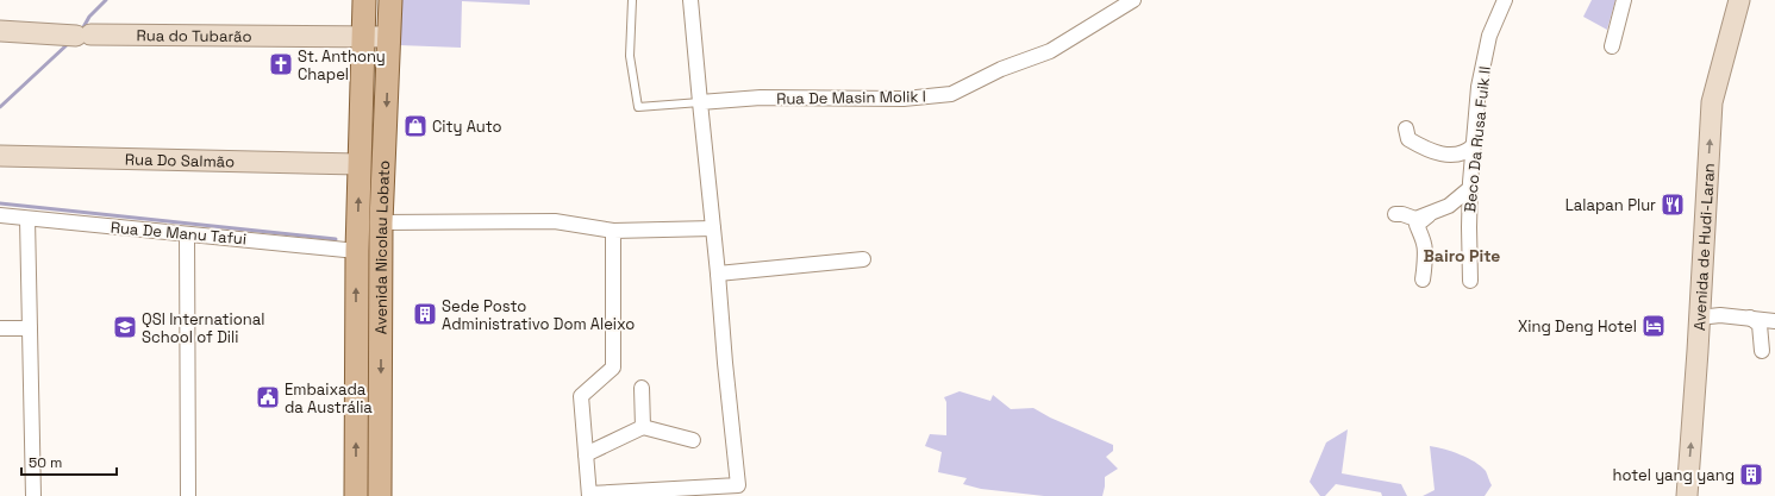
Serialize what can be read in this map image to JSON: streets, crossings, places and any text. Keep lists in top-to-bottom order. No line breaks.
{"streets":{"main road":["Avenida Nicolau Lobato"],"street":["Rua do Tubarão","Rua De Masin Molik I","Beco Da Rusa Fuik II","Rua Do Salmão","Rua De Manu Tafui","Avenida de Hudi-Laran"]},"crossings":[["Rua do Tubarão","Avenida Nicolau Lobato"],["Rua Do Salmão","Avenida Nicolau Lobato"],["Rua De Manu Tafui","Avenida Nicolau Lobato"]],"one_way":["Avenida de Hudi-Laran"],"districts":["Bairo Pite"],"places":{"church":["St. Anthony Chapel"],"shop":["City Auto"],"restaurant":["Lalapan Plur"],"building":["Sede Posto Administrativo Dom Aleixo","hotel yang yang"],"hotel":["Xing Deng Hotel"],"school or university":["QSI International School of Dili"],"public building":["Embaixada da Austrália"]},"scale_bar":"50 m"}
